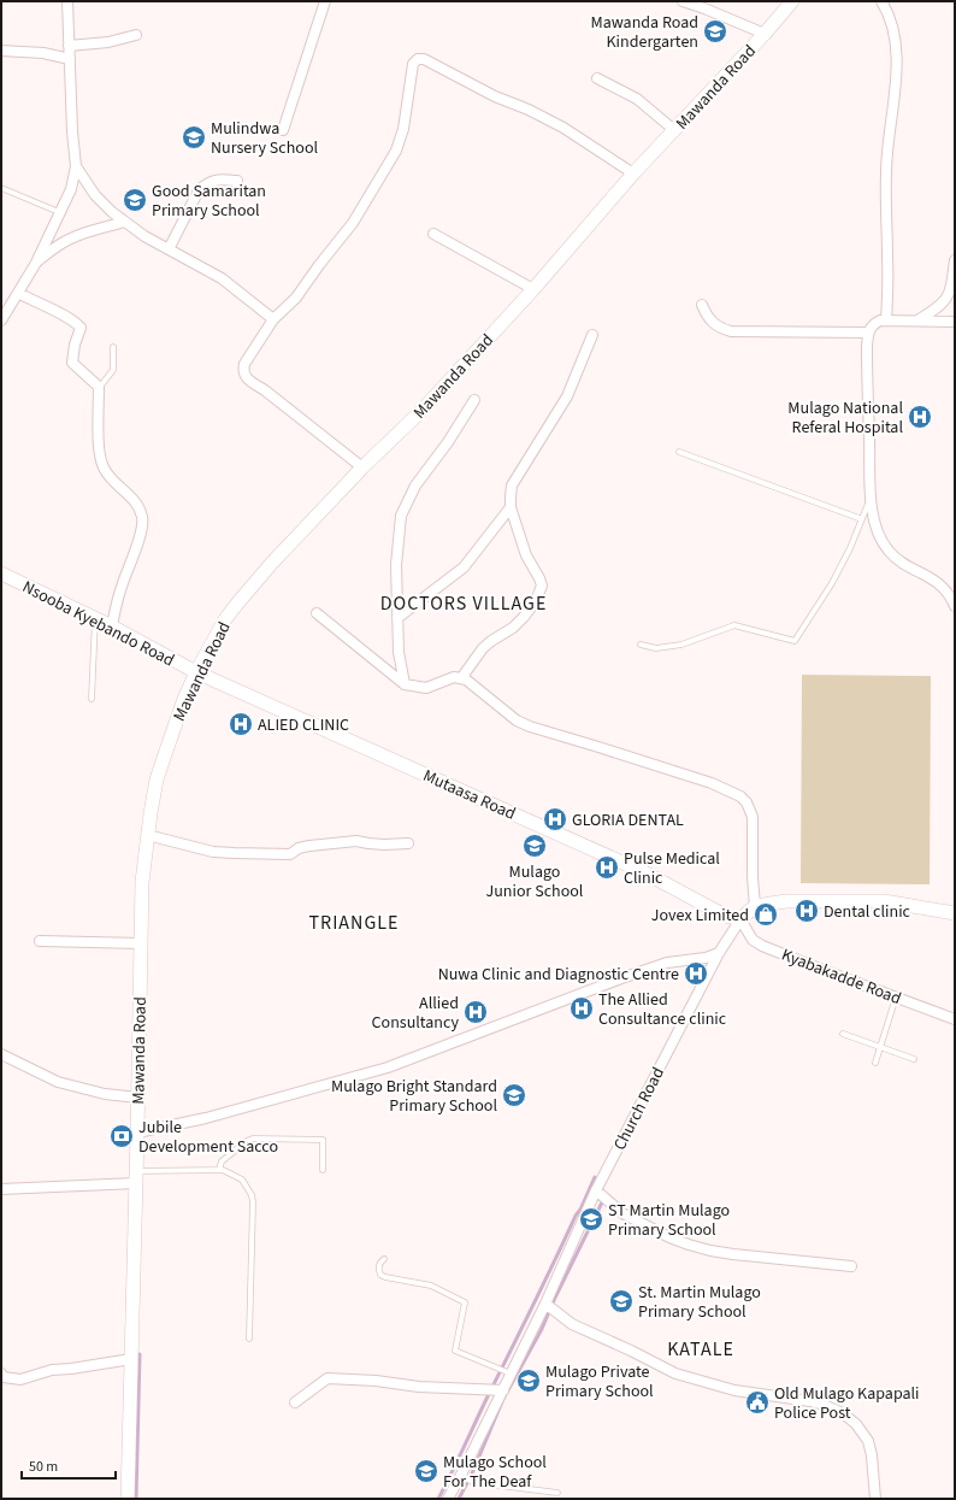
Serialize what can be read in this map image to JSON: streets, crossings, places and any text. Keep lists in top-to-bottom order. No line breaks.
{"streets":{"street":["Mawanda Road","Nsooba Kyebando Road","Mutaasa Road","Kyabakadde Road","Church Road"]},"crossings":[["Mawanda Road","Nsooba Kyebando Road"],["Mawanda Road","Mutaasa Road"],["Nsooba Kyebando Road","Mutaasa Road"],["Mutaasa Road","Kyabakadde Road"],["Mutaasa Road","Church Road"],["Kyabakadde Road","Church Road"]],"districts":["DOCTORS VILLAGE","TRIANGLE","KATALE"],"places":{"school or university":["Mawanda Road Kindergarten","Mulindwa Nursery School","Good Samaritan Primary School","Mulago Junior School","Mulago Bright Standard Primary School","ST Martin Mulago Primary School","St. Martin Mulago Primary School","Mulago Private Primary School","Mulago School For The Deaf"],"hospital":["Mulago National Referal Hospital","ALIED CLINIC","GLORIA DENTAL","Pulse Medical Clinic","Dental clinic","Nuwa Clinic and Diagnostic Centre","The Allied Consultance clinic","Allied Consultancy"],"shop":["Jovex Limited"],"bank":["Jubile Development Sacco"],"public building":["Old Mulago Kapapali Police Post"]},"scale_bar":"50 m"}
